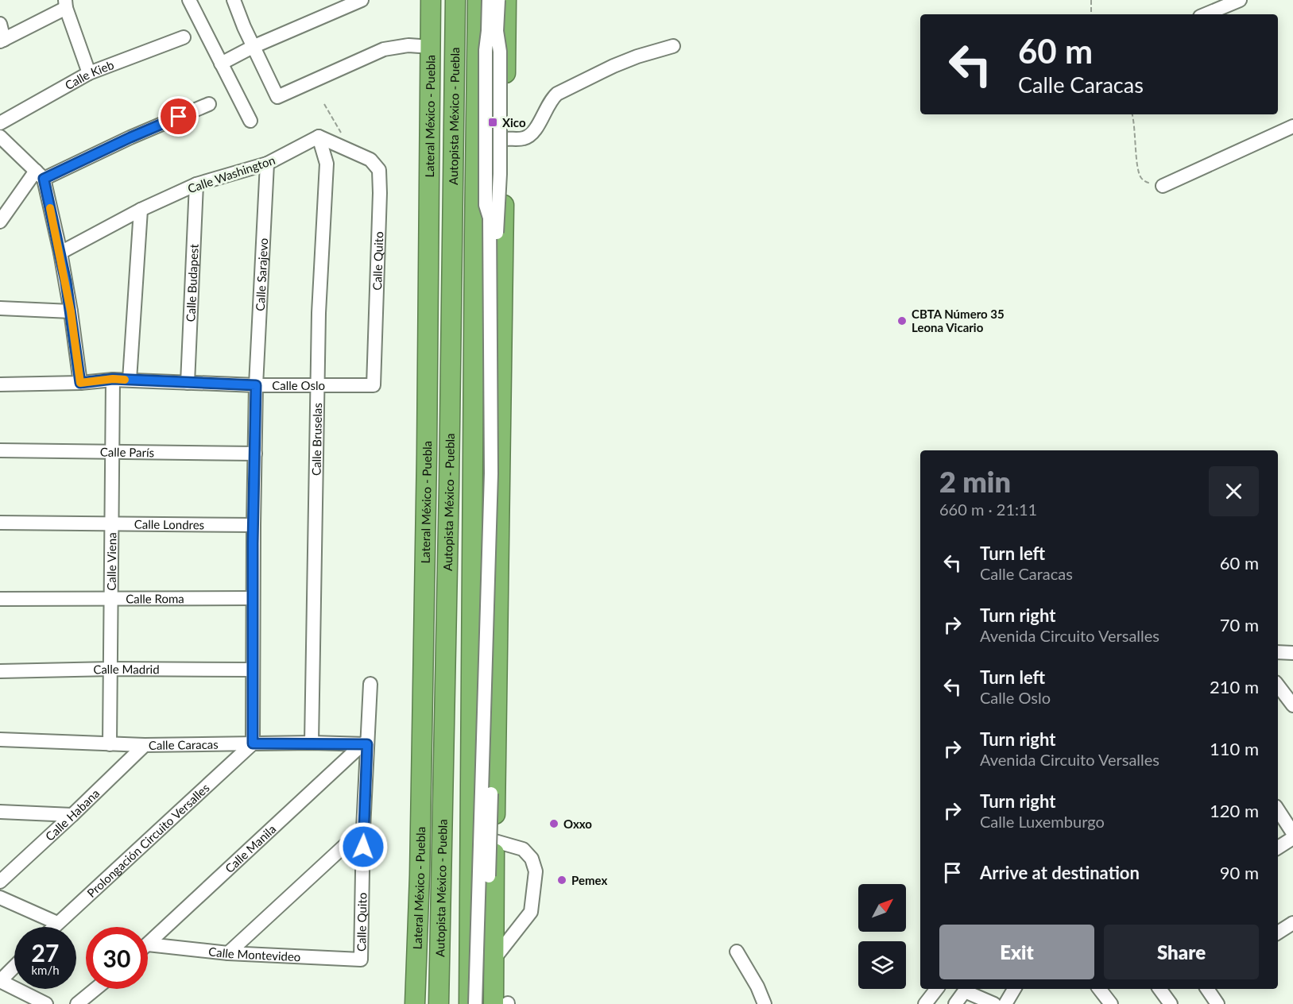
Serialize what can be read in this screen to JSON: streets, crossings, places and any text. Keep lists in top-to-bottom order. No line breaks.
{"streets":{"highway":["Lateral México - Puebla","Autopista México - Puebla"],"street":["Calle Kieb","Calle Washington","Calle Quito","Calle Sarajevo","Calle Budapest","Calle Oslo","Calle Bruselas","Calle París","Calle Londres","Calle Viena","Calle Roma","Calle Madrid","Calle Caracas","Calle Habana","Prolongación Circuito Versalles","Calle Manila","Calle Montevideo"]},"crossings":[["Calle Washington","Calle Sarajevo"],["Calle Washington","Calle Budapest"],["Calle Washington","Calle Bruselas"],["Calle Quito","Calle Oslo"],["Calle Quito","Calle Caracas"],["Calle Quito","Calle Manila"],["Calle Quito","Calle Montevideo"],["Calle Sarajevo","Calle Oslo"],["Calle Sarajevo","Calle París"],["Calle Sarajevo","Calle Londres"],["Calle Sarajevo","Calle Roma"],["Calle Sarajevo","Calle Madrid"],["Calle Sarajevo","Calle Caracas"],["Calle Sarajevo","Prolongación Circuito Versalles"],["Calle Budapest","Calle Oslo"],["Calle Oslo","Calle Bruselas"],["Calle Oslo","Calle Viena"],["Calle Bruselas","Calle Caracas"],["Calle París","Calle Viena"],["Calle Londres","Calle Viena"],["Calle Viena","Calle Roma"],["Calle Viena","Calle Madrid"],["Calle Viena","Calle Caracas"],["Calle Caracas","Calle Habana"],["Calle Caracas","Prolongación Circuito Versalles"],["Calle Caracas","Calle Manila"],["Calle Manila","Calle Montevideo"]],"places":{"transit":["Xico"],"other":["CBTA Número 35 Leona Vicario","Oxxo","Pemex"]},"north":"top right","page":{"turn":["60 m","Calle Caracas"],"heading":["2 min","660 m · 21:11"],"list":[{"name":"Turn left","note":"Calle Caracas","value":"60 m"},{"name":"Turn right","note":"Avenida Circuito Versalles","value":"70 m"},{"name":"Turn left","note":"Calle Oslo","value":"210 m"},{"name":"Turn right","note":"Avenida Circuito Versalles","value":"110 m"},{"name":"Turn right","note":"Calle Luxemburgo","value":"120 m"},{"name":"Arrive at destination","value":"90 m"}],"buttons":["Exit","Share"],"speed":"27 km/h","limit":"30"}}
